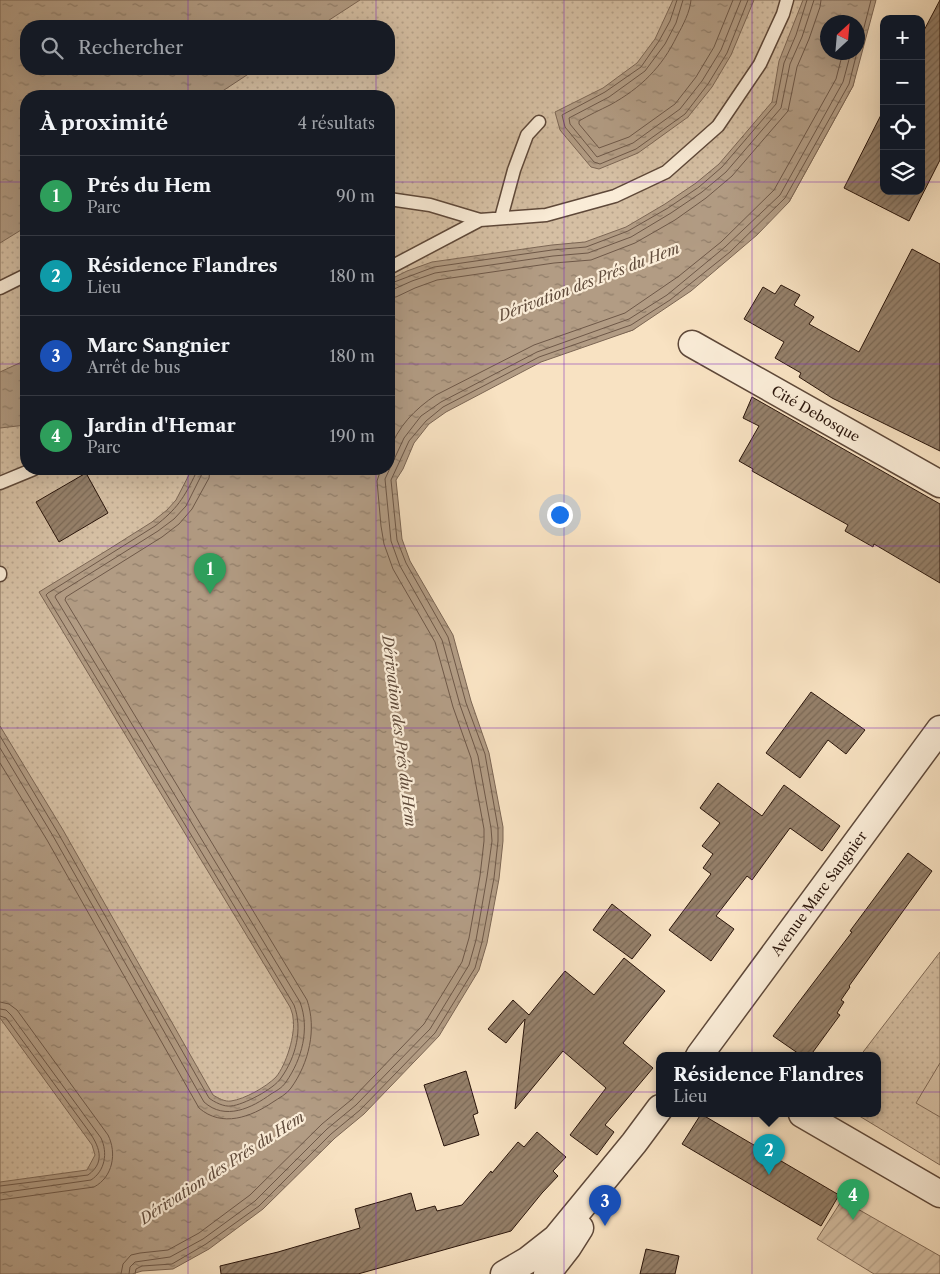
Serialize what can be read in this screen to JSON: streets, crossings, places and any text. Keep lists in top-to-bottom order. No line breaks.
{"streets":{"street":["Cité Debosque","Avenue Marc Sangnier"]},"water":["Dérivation des Prés du Hem"],"north":"top right","page":{"map_buttons":["+","−"],"search":"Rechercher","heading":["À proximité","4 résultats"],"list":[{"mark":"1","name":"Prés du Hem","note":"Parc","value":"90 m"},{"mark":"2","name":"Résidence Flandres","note":"Lieu","value":"180 m"},{"mark":"3","name":"Marc Sangnier","note":"Arrêt de bus","value":"180 m"},{"mark":"4","name":"Jardin d'Hemar","note":"Parc","value":"190 m"}],"pins":["1","2","4","3"],"popup":["Résidence Flandres","Lieu"]}}
